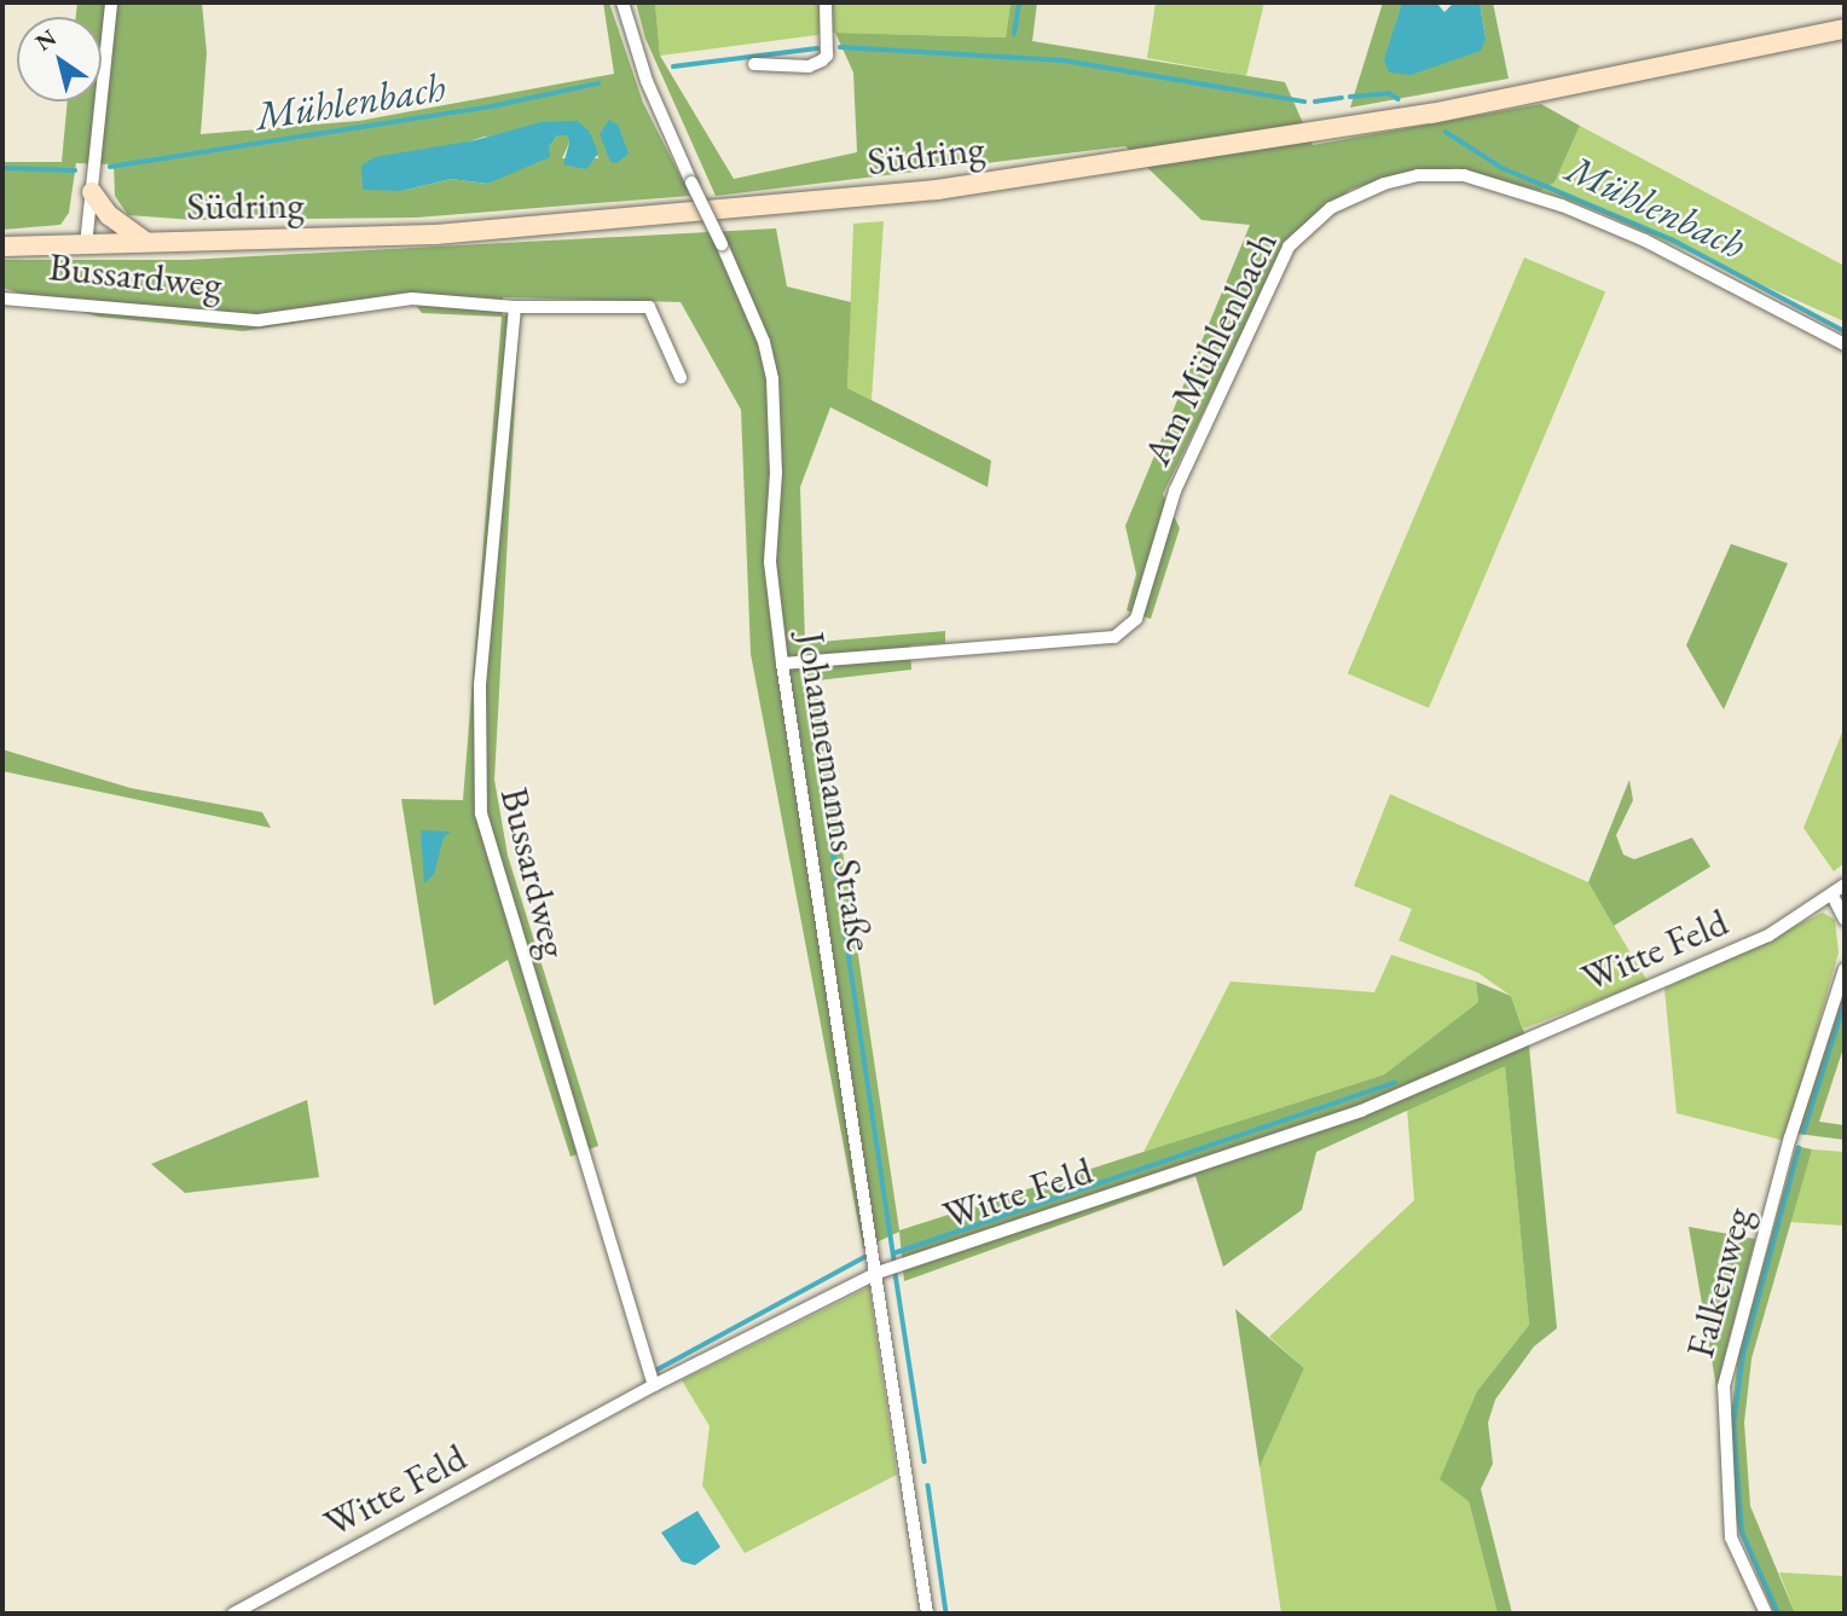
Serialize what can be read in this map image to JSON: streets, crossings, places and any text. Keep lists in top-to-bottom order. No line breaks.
{"streets":{"main road":["Südring"],"street":["Bussardweg","Am Mühlenbach","Johannemanns Straße","Witte Feld","Falkenweg"]},"crossings":[["Bussardweg","Witte Feld"],["Am Mühlenbach","Johannemanns Straße"],["Johannemanns Straße","Witte Feld"]],"water":["Mühlenbach"],"north":"top left"}
